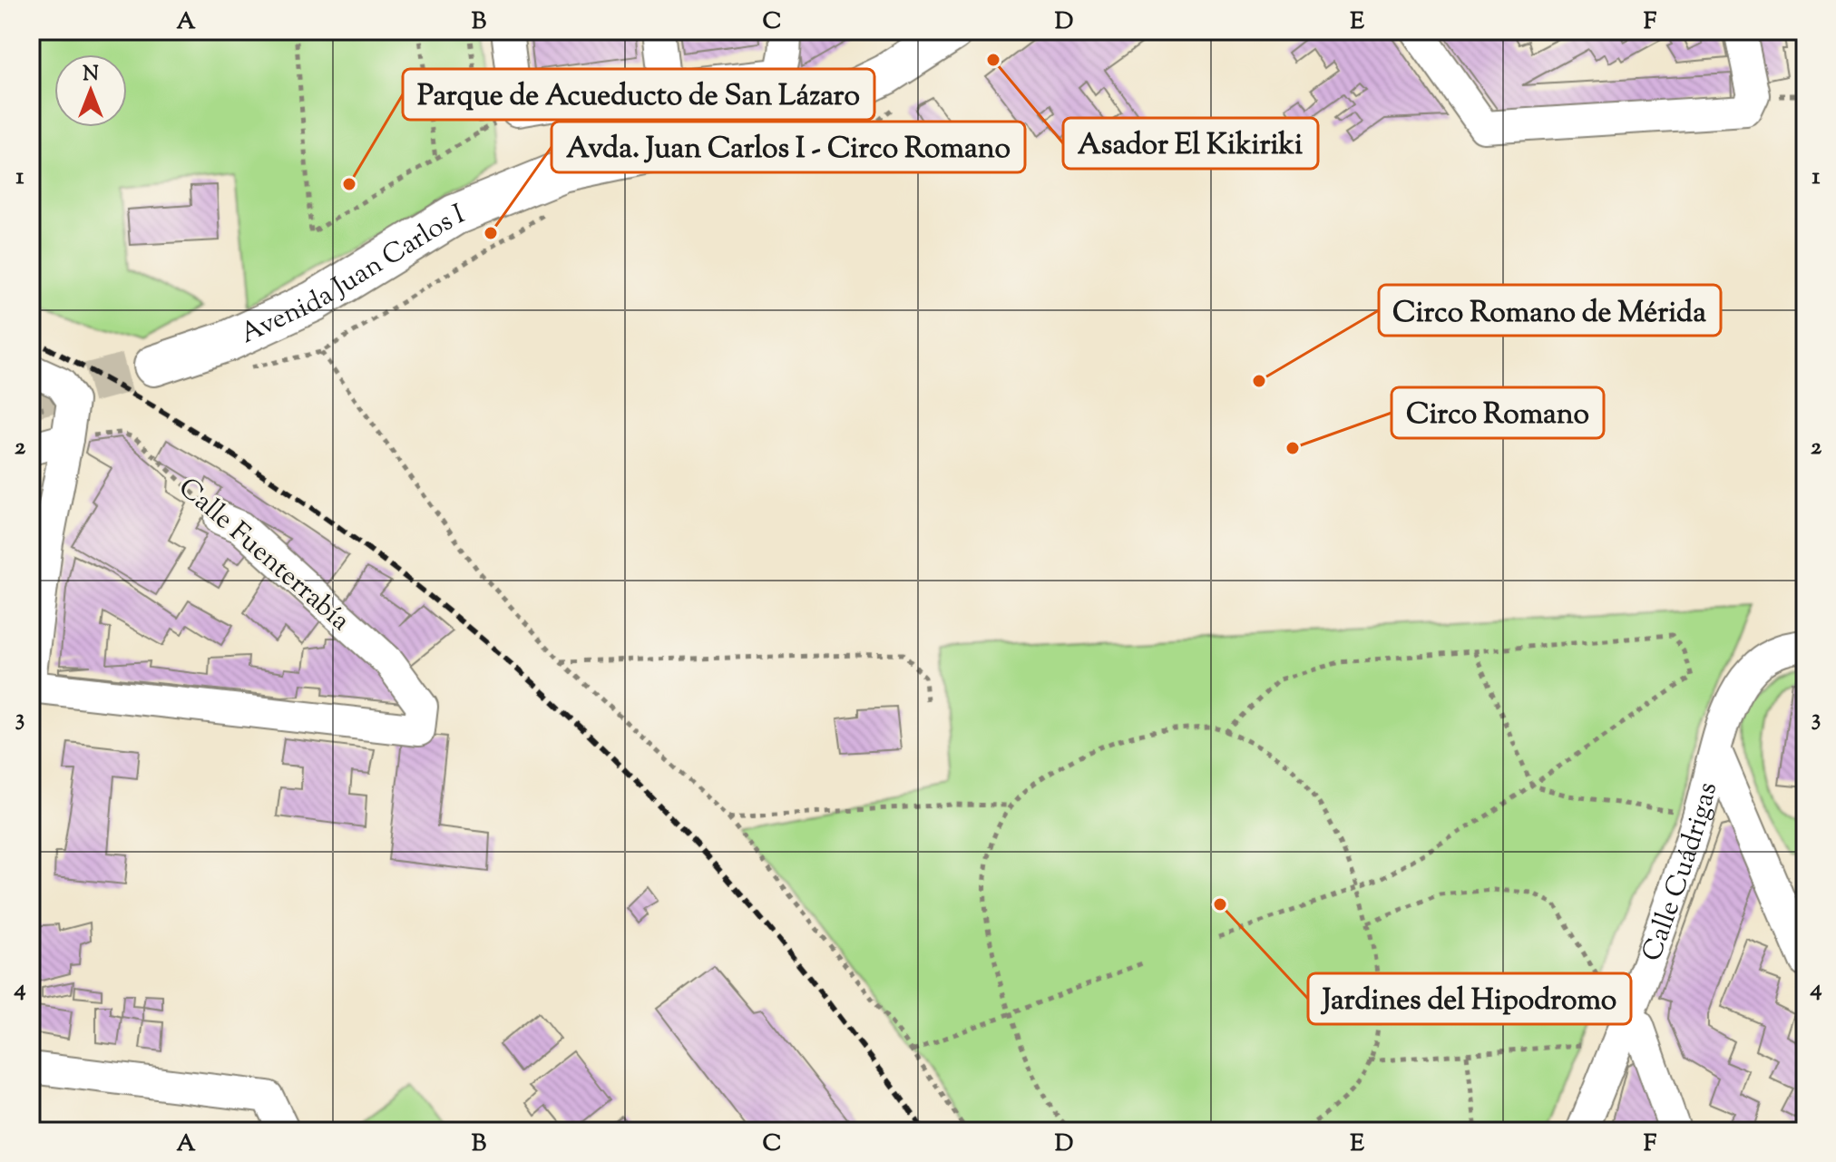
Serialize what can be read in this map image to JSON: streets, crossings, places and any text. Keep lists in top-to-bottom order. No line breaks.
{"streets":{"main road":["Avenida Juan Carlos I"],"street":["Calle Fuenterrabía","Calle Cuádrigas"]},"places":["Asador El Kikiriki","Parque de Acueducto de San Lázaro","Avda. Juan Carlos I - Circo Romano","Circo Romano de Mérida","Circo Romano","Jardines del Hipodromo"],"north":"top","grid":{"columns":["A","B","C","D","E","F"],"rows":["1","2","3","4"]}}
